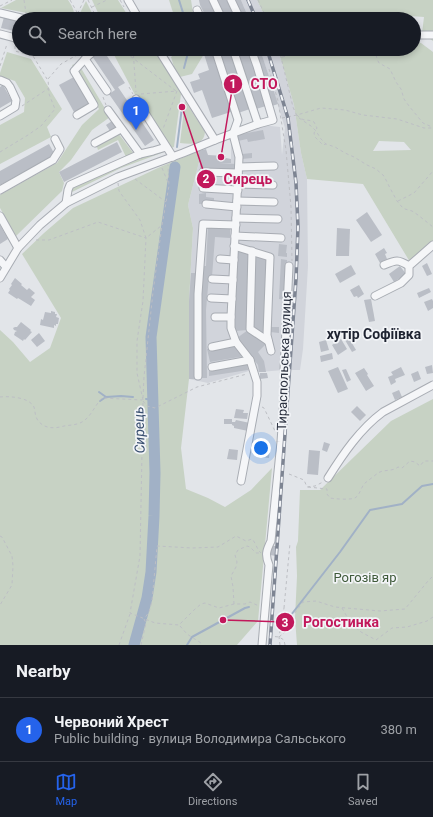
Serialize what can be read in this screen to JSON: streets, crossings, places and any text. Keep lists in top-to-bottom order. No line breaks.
{"streets":{"street":["Тираспольська вулиця"]},"districts":["хутір Софіївка"],"water":["Сирець"],"parks":["Рогозів яр"],"places":["Сирець","СТО","Рогостинка"],"page":{"search":"Search here","pins":"1","heading":"Nearby","list":[{"mark":"1","name":"Червоний Хрест","note":"Public building · вулиця Володимира Сальського","value":"380 m"}],"nav":["Map","Directions","Saved"]}}
